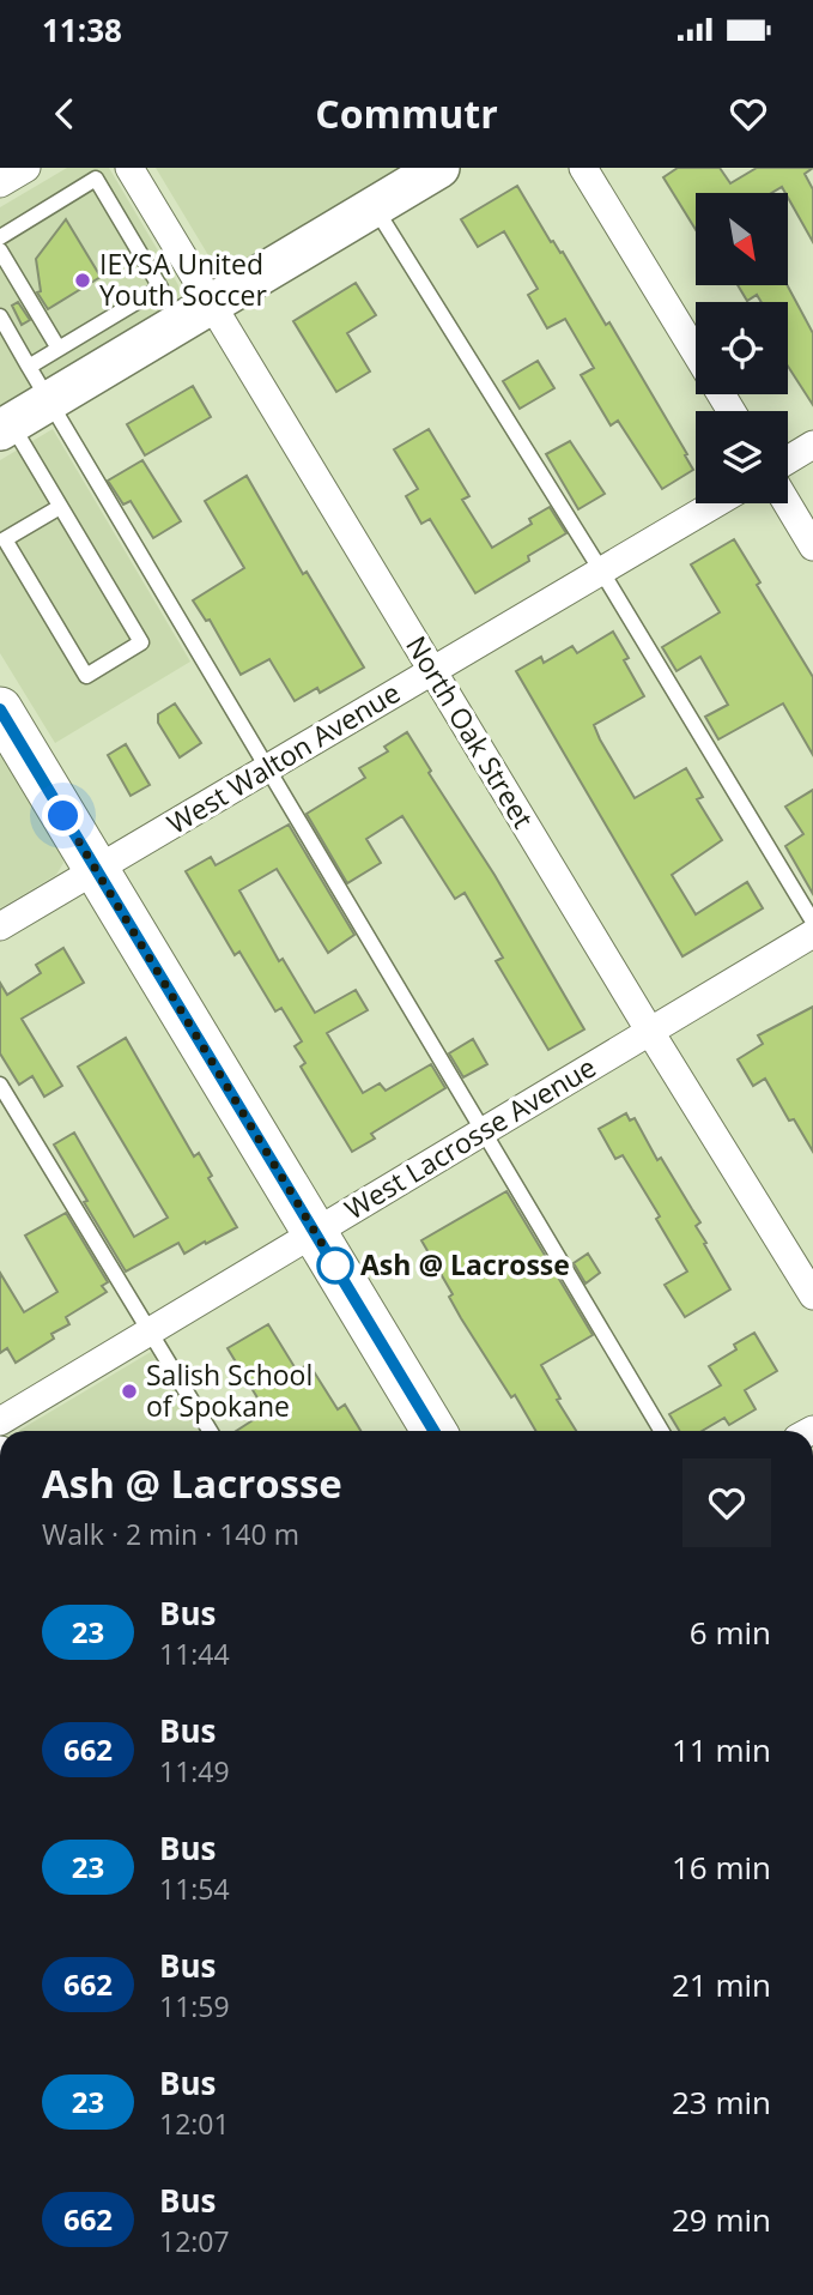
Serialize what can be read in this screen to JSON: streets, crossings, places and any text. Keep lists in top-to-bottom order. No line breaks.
{"streets":{"street":["North Oak Street","West Walton Avenue","West Lacrosse Avenue"]},"crossings":[["North Oak Street","West Walton Avenue"],["North Oak Street","West Lacrosse Avenue"]],"places":["IEYSA United Youth Soccer","Ash @ Lacrosse","Salish School of Spokane"],"lines":["bus line 23"],"north":"bottom right","page":{"status":"11:38","header":"Commutr","heading":["Ash @ Lacrosse","Walk · 2 min · 140 m"],"list":[{"mark":"23","name":"Bus","note":"11:44","value":"6 min"},{"mark":"662","name":"Bus","note":"11:49","value":"11 min"},{"mark":"23","name":"Bus","note":"11:54","value":"16 min"},{"mark":"662","name":"Bus","note":"11:59","value":"21 min"},{"mark":"23","name":"Bus","note":"12:01","value":"23 min"},{"mark":"662","name":"Bus","note":"12:07","value":"29 min"}]}}
